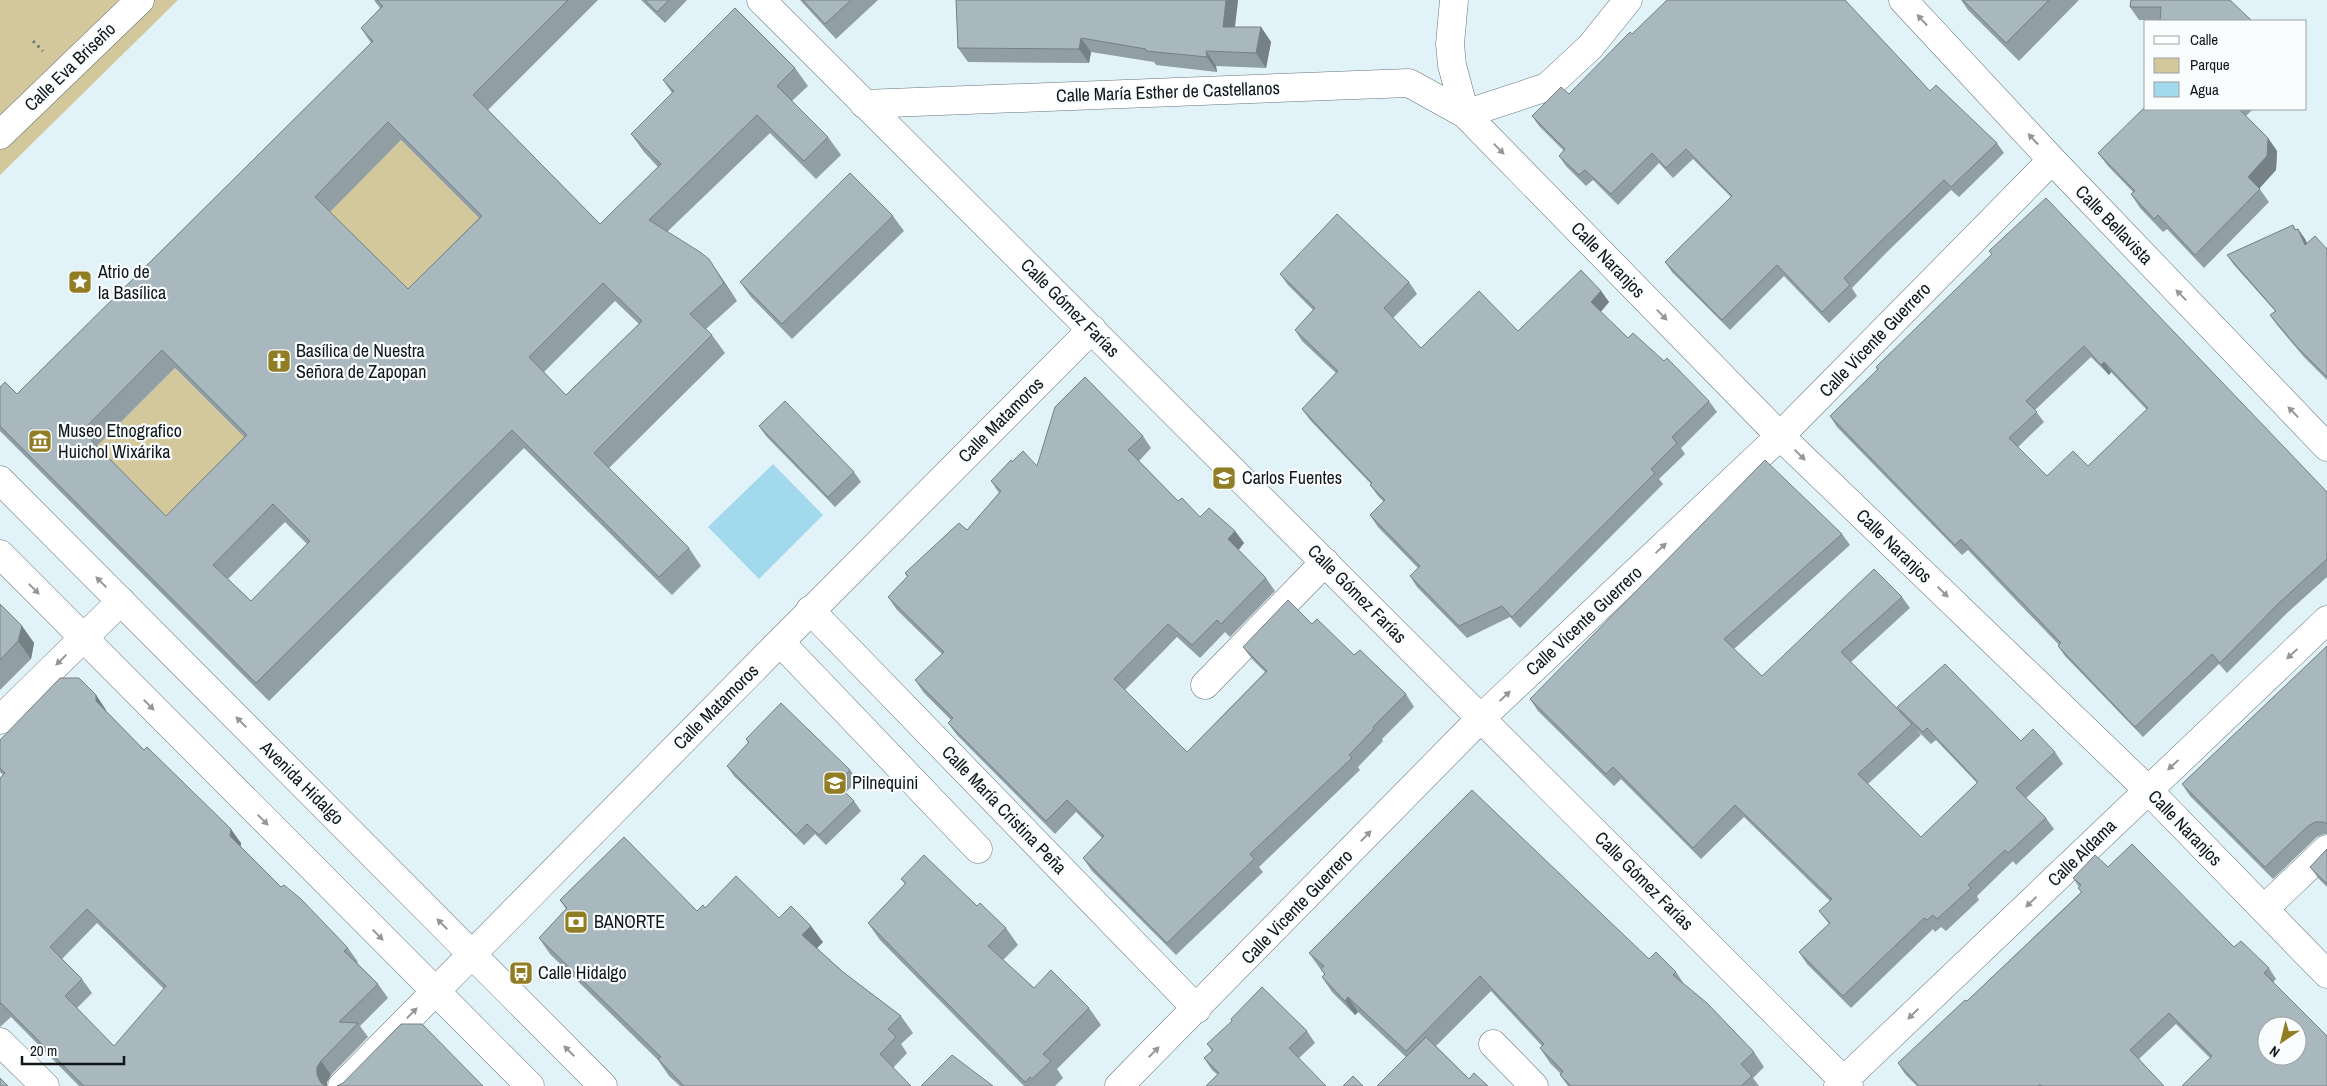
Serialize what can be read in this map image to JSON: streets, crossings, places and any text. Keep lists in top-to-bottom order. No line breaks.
{"streets":{"street":["Calle Eva Briseño","Calle María Esther de Castellanos","Calle Bellavista","Calle Naranjos","Calle Gómez Farías","Calle Vicente Guerrero","Calle Matamoros","Avenida Hidalgo","Calle María Cristina Peña","Calle Aldama"]},"crossings":[["Calle María Esther de Castellanos","Calle Naranjos"],["Calle María Esther de Castellanos","Calle Gómez Farías"],["Calle Bellavista","Calle Vicente Guerrero"],["Calle Naranjos","Calle Vicente Guerrero"],["Calle Naranjos","Calle Aldama"],["Calle Gómez Farías","Calle Vicente Guerrero"],["Calle Gómez Farías","Calle Matamoros"],["Calle Gómez Farías","Calle Aldama"],["Calle Vicente Guerrero","Calle María Cristina Peña"],["Calle Matamoros","Avenida Hidalgo"],["Calle Matamoros","Calle María Cristina Peña"]],"one_way":["Calle Bellavista","Calle Naranjos","Calle Vicente Guerrero","Calle Aldama"],"places":{"place":["Atrio de la Basílica"],"church":["Basílica de Nuestra Señora de Zapopan"],"museum":["Museo Etnografico Huichol Wixárika"],"school or university":["Carlos Fuentes","Pilnequini"],"bank":["BANORTE"],"bus stop":["Calle Hidalgo"]},"legend":["Calle","Parque","Agua"],"scale_bar":"20 m","north":"bottom left"}
